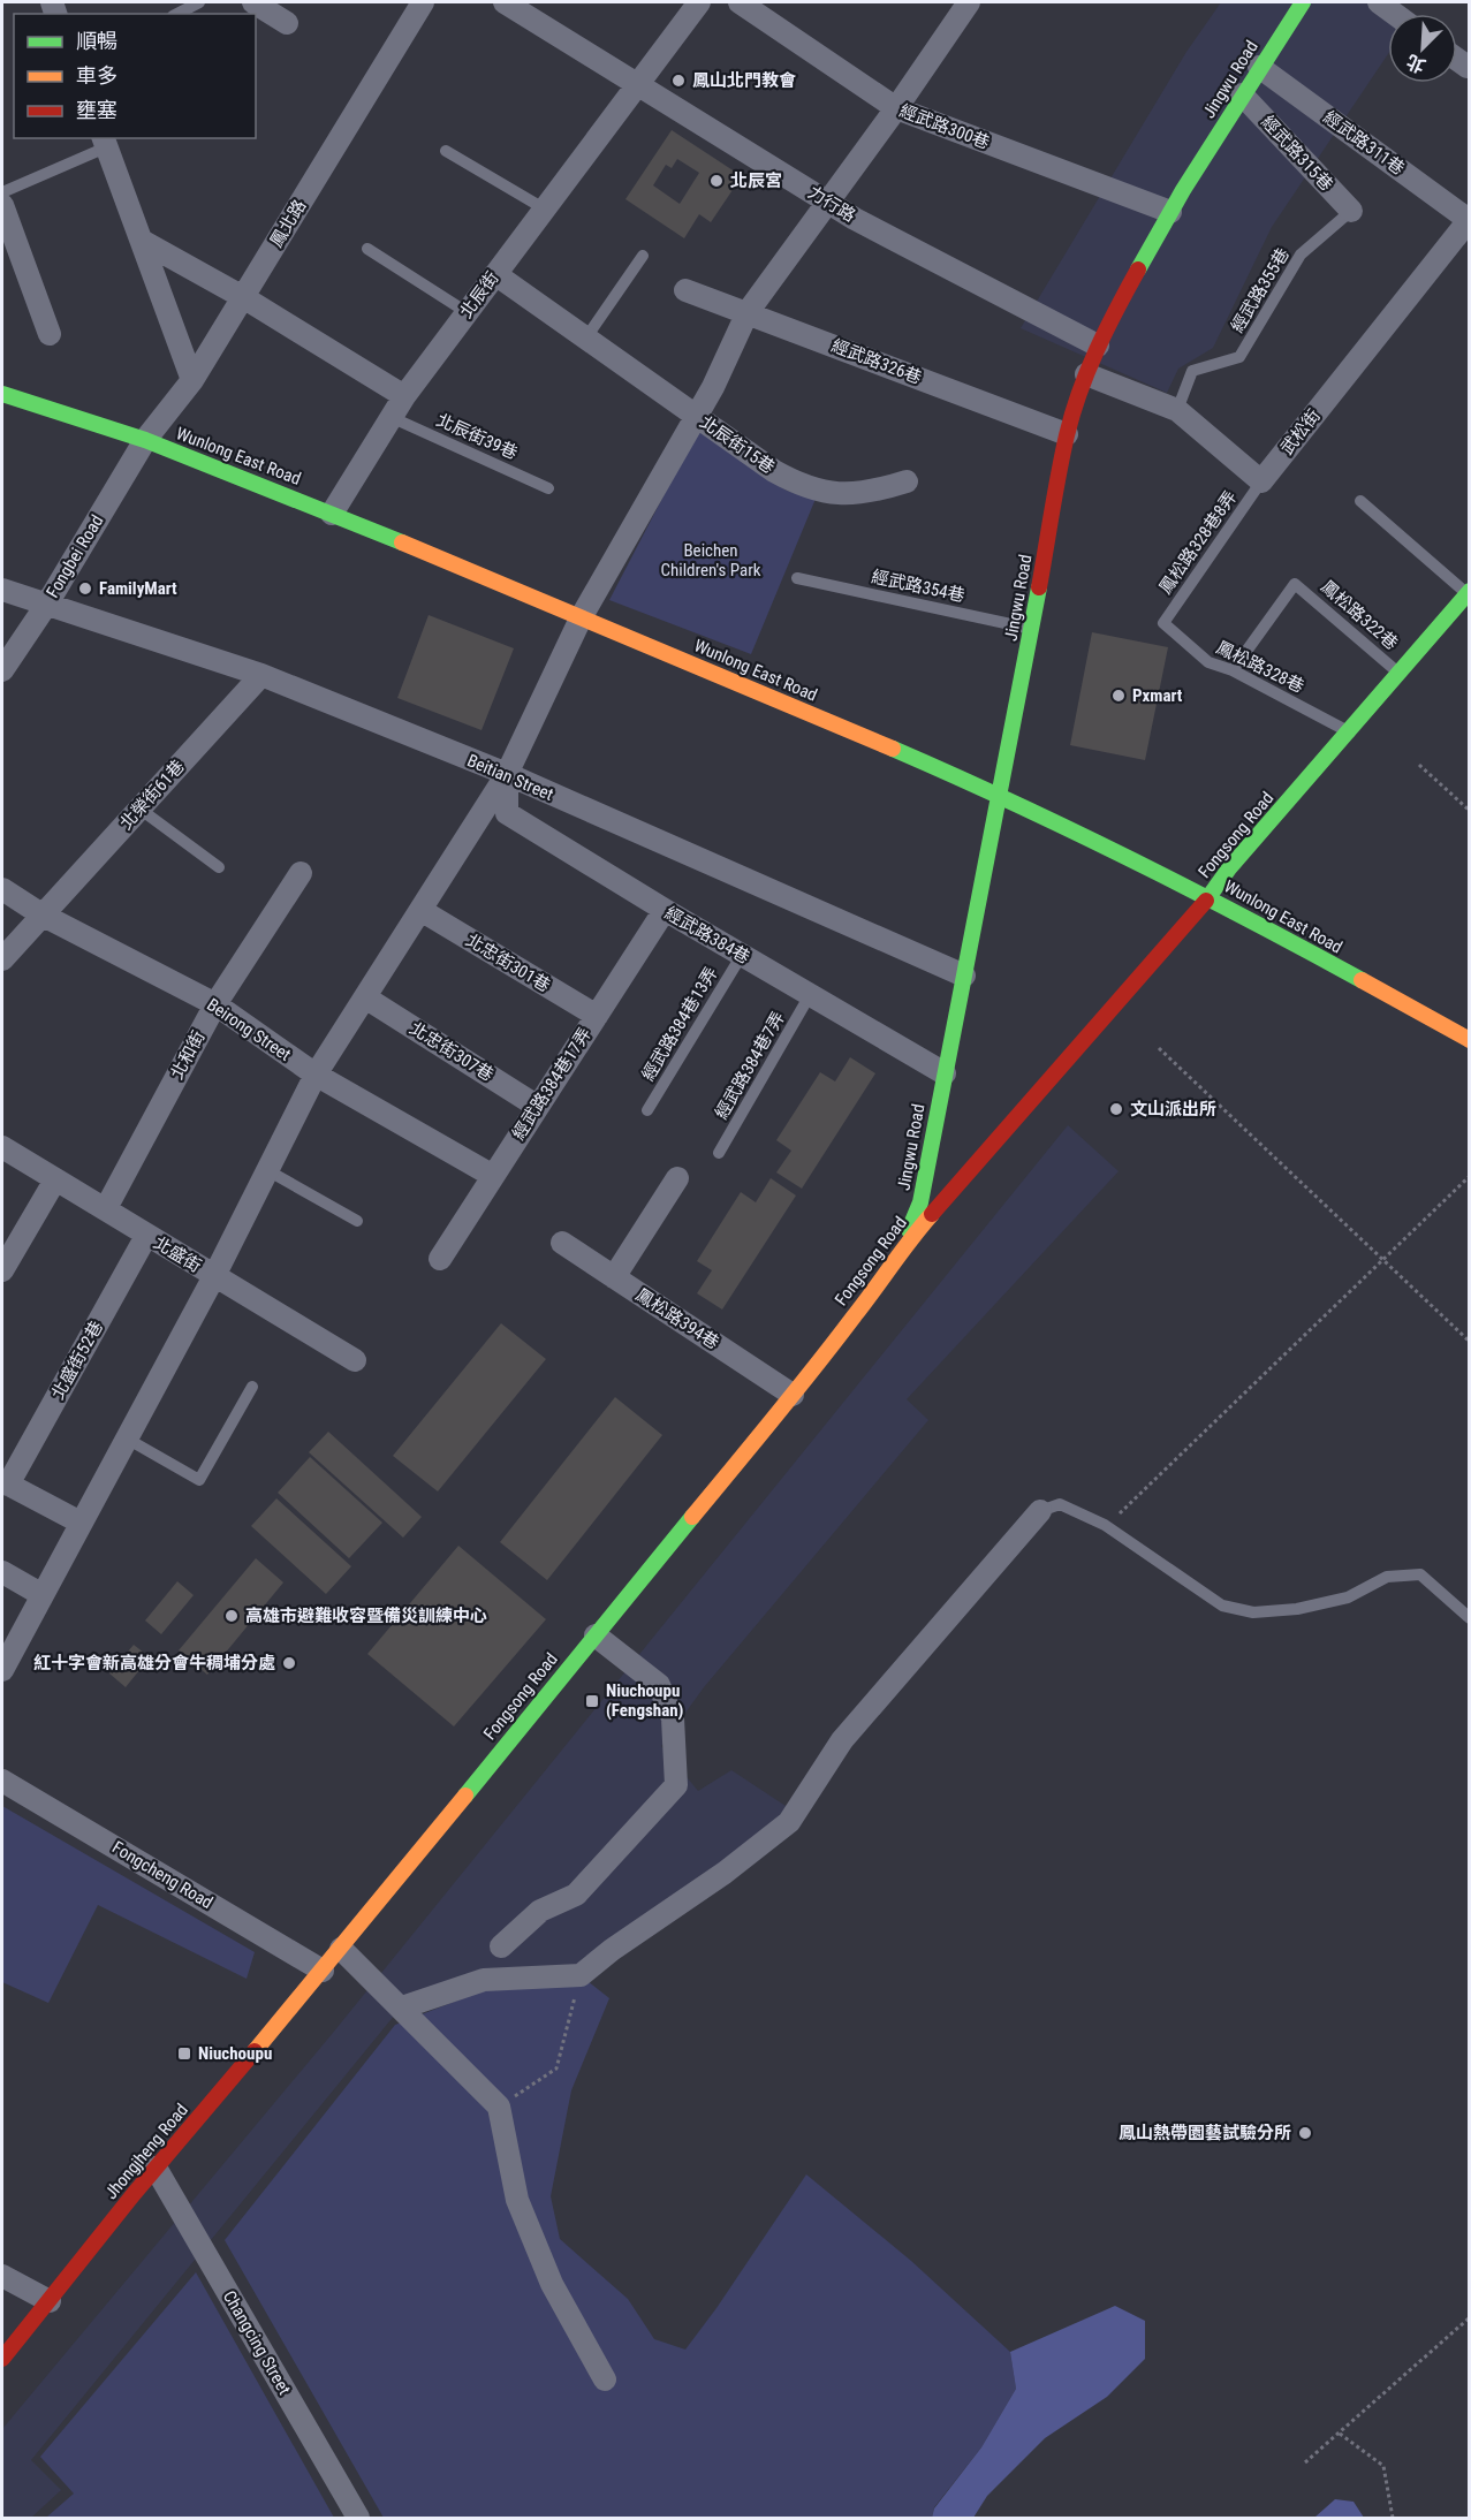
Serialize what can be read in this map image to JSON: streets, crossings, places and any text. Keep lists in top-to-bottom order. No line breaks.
{"streets":{"main road":["Jingwu Road","Wunlong East Road","Fongsong Road","Jhongjheng Road"],"street":["經武路300巷","經武路311巷","經武路315巷","力行路","鳳北路","北辰街","經武路326巷","武松街","北辰街15巷","Fongbei Road","Beitian Street","北榮街61巷","經武路384巷","北忠街301巷","Beirong Street","北忠街307巷","北和街","經武路384巷17弄","北盛街","鳳松路394巷","北盛街52巷","Fongcheng Road","Changcing Street"],"lane":["經武路355巷","北辰街39巷","鳳松路328巷8弄","經武路354巷","鳳松路322巷","鳳松路328巷","經武路384巷13弄","經武路384巷7弄"]},"crossings":[["Jingwu Road","經武路300巷"],["Jingwu Road","經武路311巷"],["Jingwu Road","經武路315巷"],["Jingwu Road","力行路"],["Jingwu Road","經武路326巷"],["Jingwu Road","Wunlong East Road"],["Jingwu Road","經武路354巷"],["Jingwu Road","Beitian Street"],["Jingwu Road","Fongsong Road"],["Jingwu Road","經武路384巷"],["經武路311巷","武松街"],["經武路315巷","經武路355巷"],["力行路","北辰街"],["鳳北路","Wunlong East Road"],["鳳北路","Fongbei Road"],["北辰街","北辰街39巷"],["北辰街","北辰街15巷"],["北辰街","Wunlong East Road"],["武松街","鳳松路328巷8弄"],["Wunlong East Road","Fongbei Road"],["Wunlong East Road","Fongsong Road"],["鳳松路328巷8弄","鳳松路328巷"],["Fongbei Road","Beitian Street"],["鳳松路322巷","鳳松路328巷"],["鳳松路322巷","Fongsong Road"],["鳳松路328巷","Fongsong Road"],["Beitian Street","北榮街61巷"],["Beitian Street","經武路384巷"],["北榮街61巷","Beirong Street"],["Fongsong Road","鳳松路394巷"],["Fongsong Road","Fongcheng Road"],["Fongsong Road","Jhongjheng Road"],["經武路384巷","經武路384巷13弄"],["經武路384巷","經武路384巷7弄"],["經武路384巷","經武路384巷17弄"],["北忠街301巷","經武路384巷17弄"],["Beirong Street","北和街"],["Beirong Street","經武路384巷17弄"],["北忠街307巷","經武路384巷17弄"],["北和街","北盛街"],["北盛街","北盛街52巷"],["Fongcheng Road","Jhongjheng Road"],["Jhongjheng Road","Changcing Street"]],"parks":["Beichen Children's Park"],"places":{"other":["鳳山北門教會","北辰宮","FamilyMart","Pxmart","文山派出所","高雄市避難收容暨備災訓練中心","紅十字會新高雄分會牛稠埔分處","鳳山熱帶園藝試驗分所"],"transit":["Niuchoupu (Fengshan)","Niuchoupu"]},"legend":["順暢","車多","壅塞"],"north":"bottom left"}
